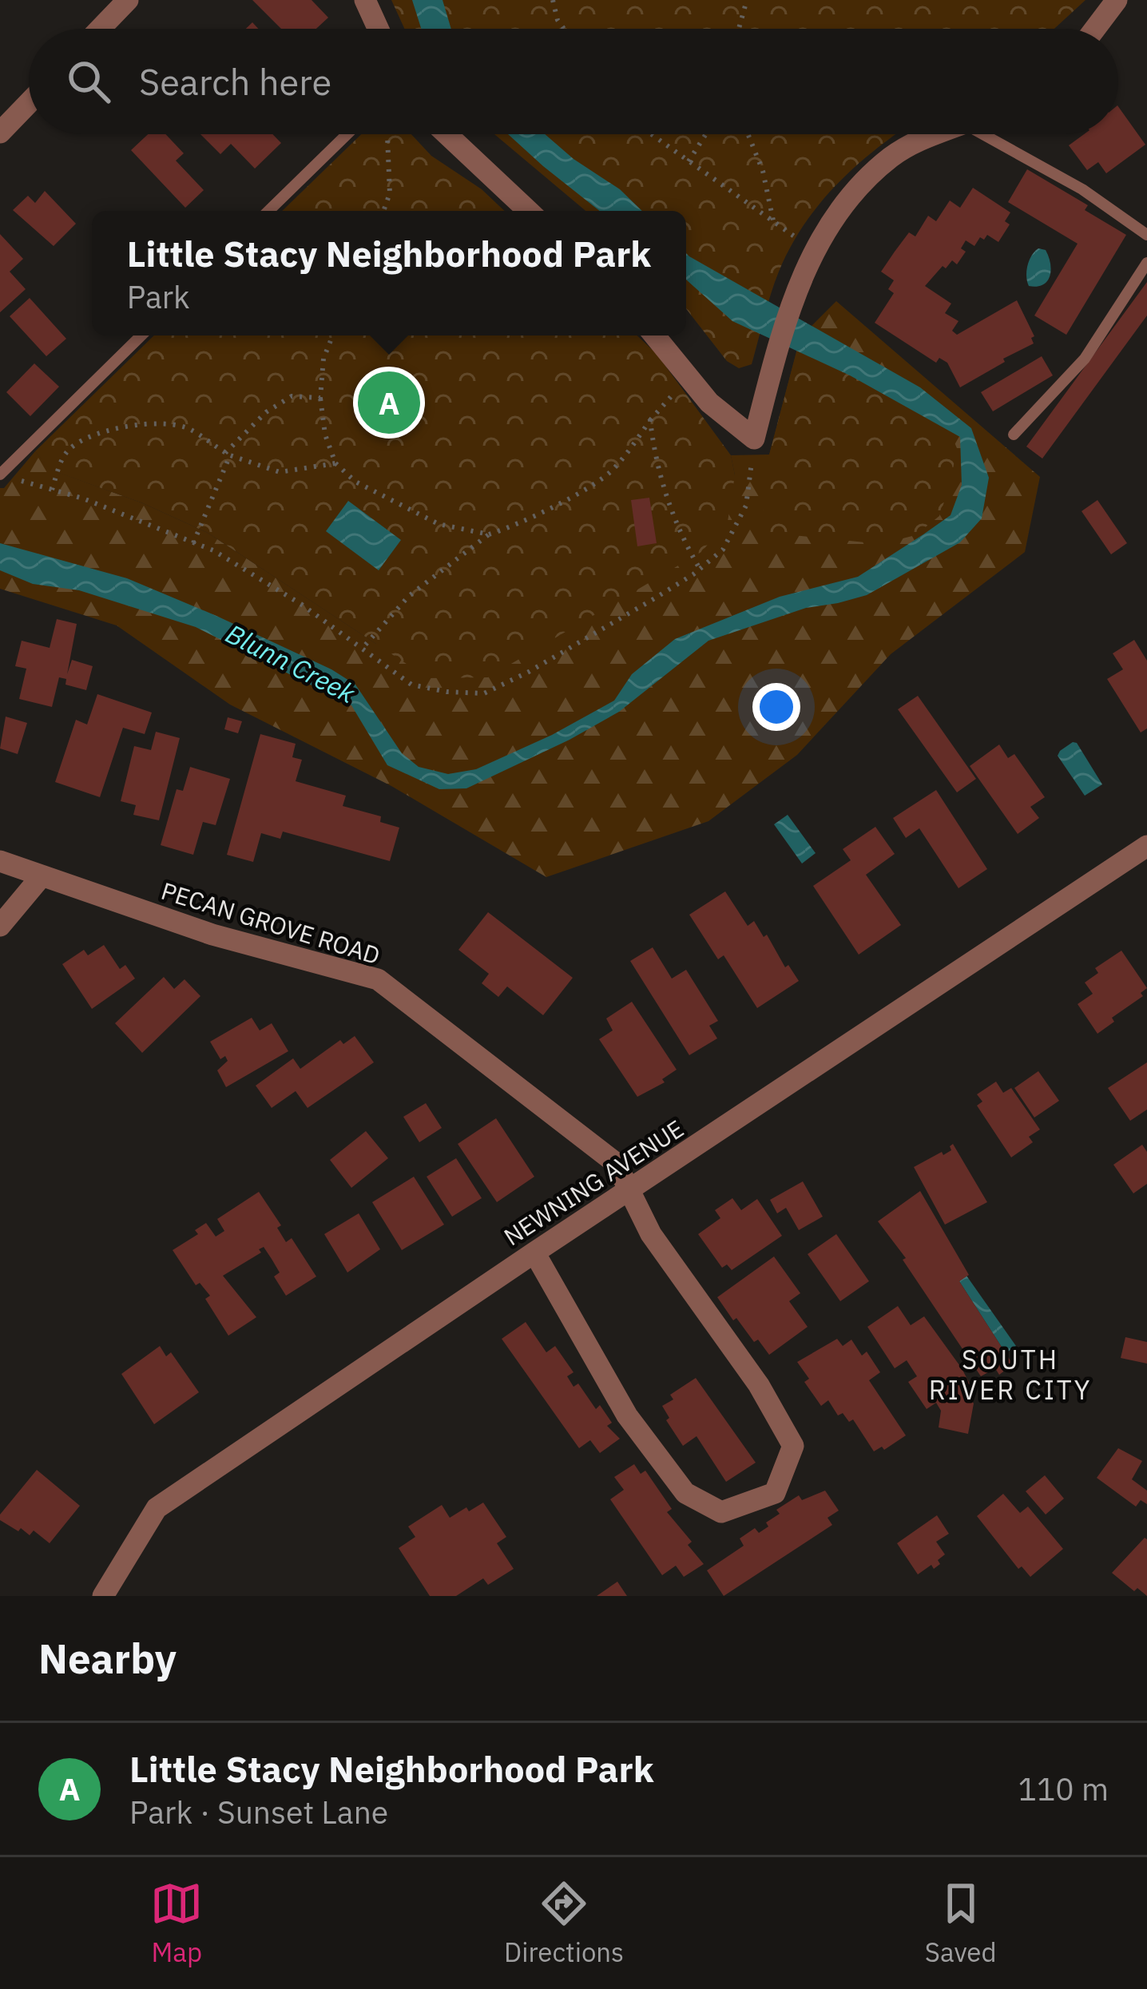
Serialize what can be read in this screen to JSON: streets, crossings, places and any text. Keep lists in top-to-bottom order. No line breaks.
{"streets":{"street":["PECAN GROVE ROAD","NEWNING AVENUE"]},"crossings":[["PECAN GROVE ROAD","NEWNING AVENUE"]],"districts":["SOUTH RIVER CITY"],"water":["Blunn Creek"],"page":{"search":"Search here","popup":["Little Stacy Neighborhood Park","Park"],"pins":"A","heading":"Nearby","list":[{"mark":"A","name":"Little Stacy Neighborhood Park","note":"Park · Sunset Lane","value":"110 m"}],"nav":["Map","Directions","Saved"]}}
